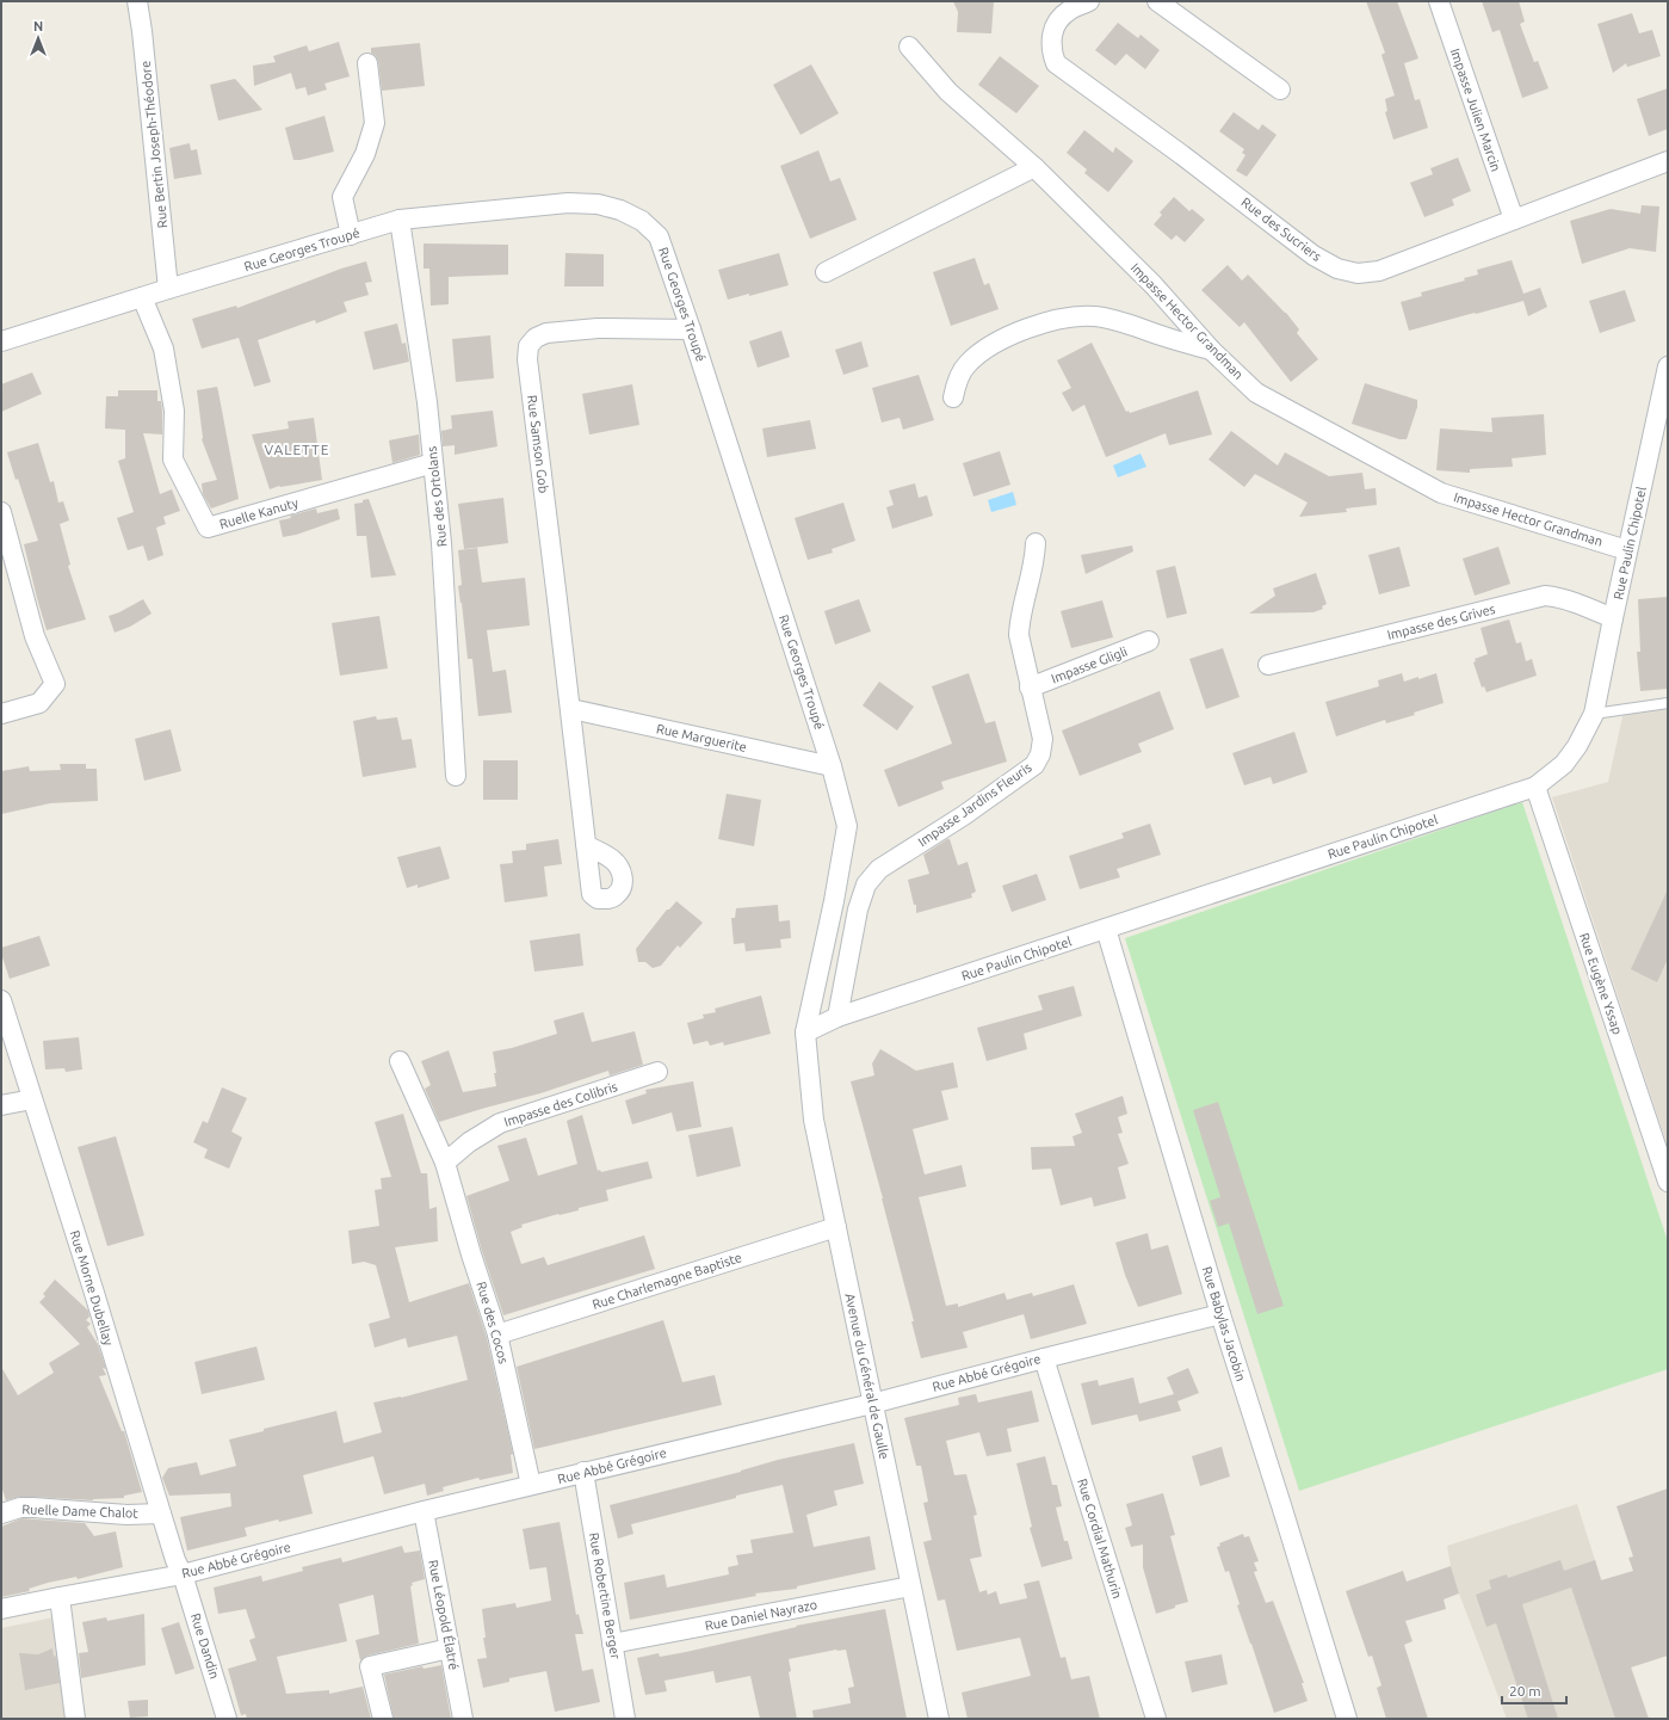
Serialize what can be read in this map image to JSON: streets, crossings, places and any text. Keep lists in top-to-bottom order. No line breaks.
{"streets":{"street":["Impasse Julien Marcin","Rue Bertin Joseph-Théodore","Rue des Sucriers","Rue Georges Troupé","Impasse Hector Grandman","Rue Samson Gob","Rue des Ortolans","Ruelle Kanuty","Rue Paulin Chipotel","Impasse des Grives","Impasse Gligli","Rue Marguerite","Impasse Jardins Fleuris","Rue Eugène Yssap","Impasse des Colibris","Rue Charlemagne Baptiste","Rue Morne Dubellay","Rue des Cocos","Rue Babylas Jacobin","Rue Abbé Grégoire","Avenue du Général de Gaulle","Ruelle Dame Chalot","Rue Cordial Mathurin","Rue Robertine Berger","Rue Léopold Élatré","Rue Daniel Nayrazo","Rue Dandin"]},"crossings":[["Impasse Julien Marcin","Rue des Sucriers"],["Rue Bertin Joseph-Théodore","Rue Georges Troupé"],["Rue Georges Troupé","Rue Samson Gob"],["Rue Georges Troupé","Rue des Ortolans"],["Rue Georges Troupé","Ruelle Kanuty"],["Rue Georges Troupé","Rue Paulin Chipotel"],["Rue Georges Troupé","Rue Marguerite"],["Rue Georges Troupé","Avenue du Général de Gaulle"],["Impasse Hector Grandman","Rue Paulin Chipotel"],["Rue Samson Gob","Rue Marguerite"],["Rue des Ortolans","Ruelle Kanuty"],["Rue Paulin Chipotel","Impasse des Grives"],["Rue Paulin Chipotel","Impasse Jardins Fleuris"],["Rue Paulin Chipotel","Rue Eugène Yssap"],["Rue Paulin Chipotel","Rue Babylas Jacobin"],["Rue Paulin Chipotel","Avenue du Général de Gaulle"],["Impasse Gligli","Impasse Jardins Fleuris"],["Impasse des Colibris","Rue des Cocos"],["Rue Charlemagne Baptiste","Rue des Cocos"],["Rue Charlemagne Baptiste","Avenue du Général de Gaulle"],["Rue Morne Dubellay","Rue Abbé Grégoire"],["Rue Morne Dubellay","Ruelle Dame Chalot"],["Rue Morne Dubellay","Rue Dandin"],["Rue des Cocos","Rue Abbé Grégoire"],["Rue Babylas Jacobin","Rue Abbé Grégoire"],["Rue Abbé Grégoire","Avenue du Général de Gaulle"],["Rue Abbé Grégoire","Rue Cordial Mathurin"],["Rue Abbé Grégoire","Rue Robertine Berger"],["Rue Abbé Grégoire","Rue Léopold Élatré"],["Rue Abbé Grégoire","Rue Dandin"],["Avenue du Général de Gaulle","Rue Daniel Nayrazo"],["Rue Robertine Berger","Rue Daniel Nayrazo"]],"districts":["VALETTE"],"scale_bar":"20 m","north":"top"}
